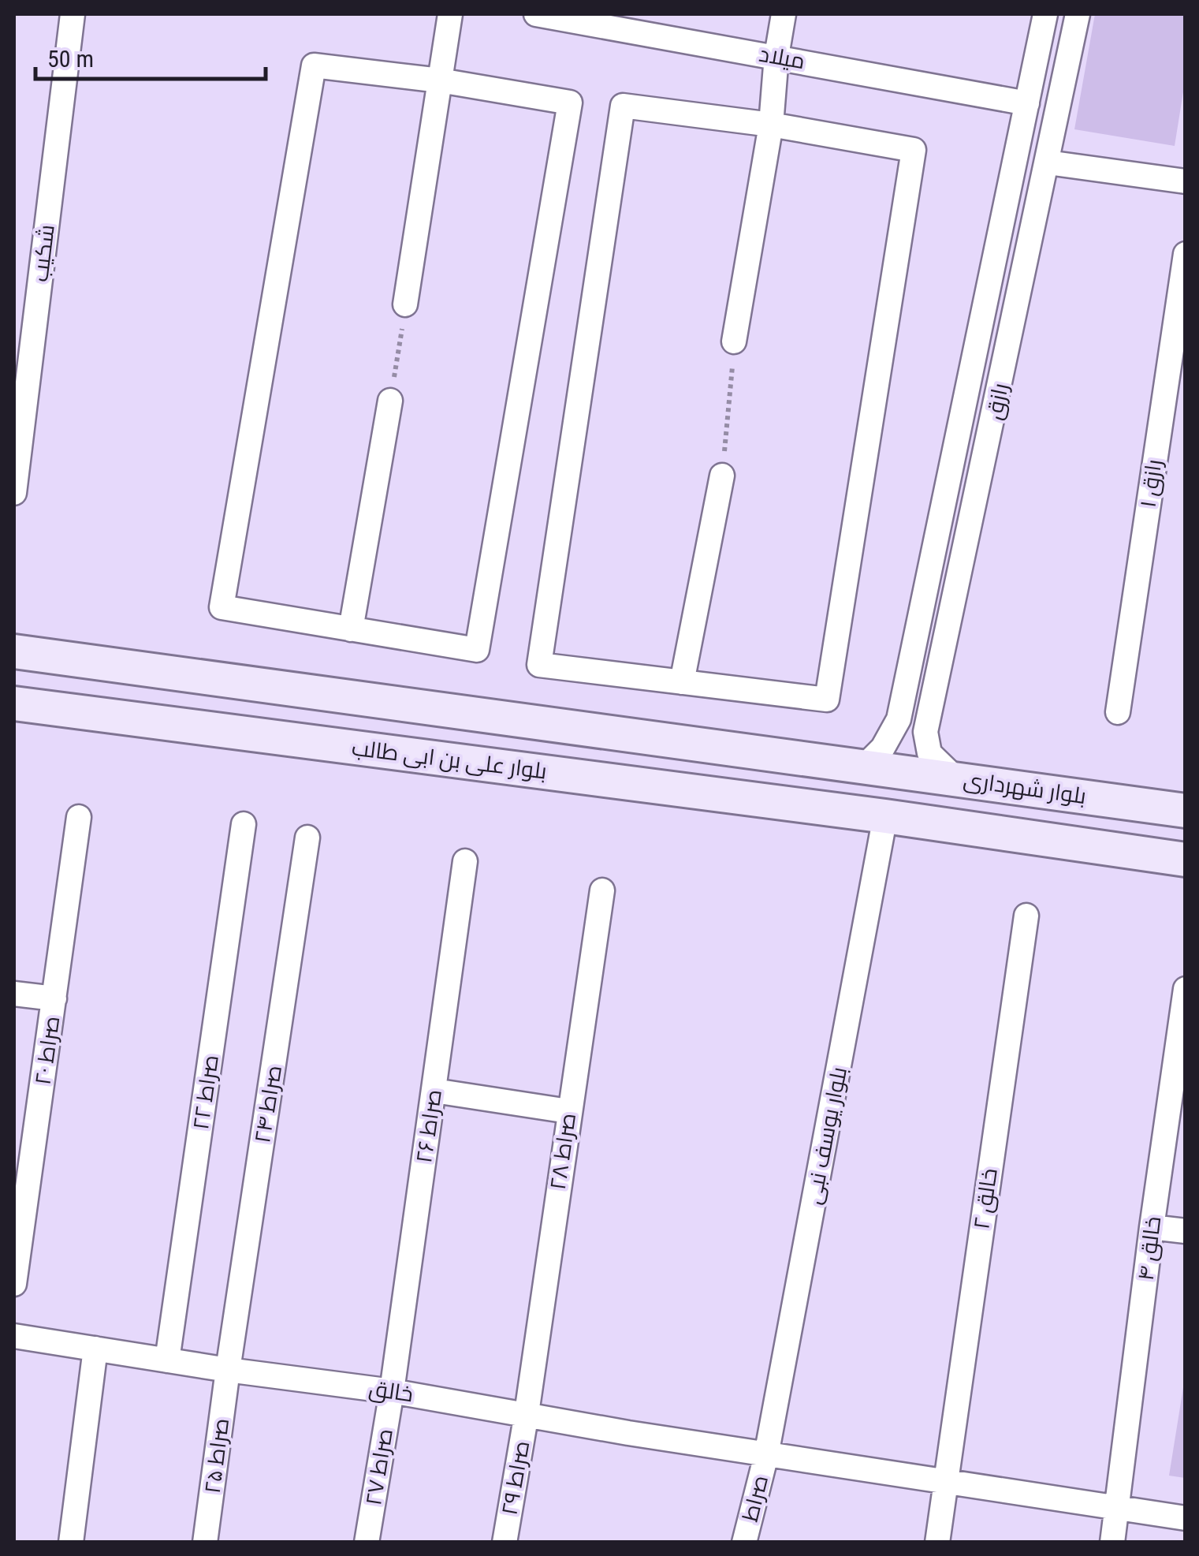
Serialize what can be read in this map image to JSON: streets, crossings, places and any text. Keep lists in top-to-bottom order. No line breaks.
{"streets":{"main road":["بلوار علی بن ابی طالب","بلوار شهرداری"],"street":["میلاد","شکیب","رازق","رازق ۱","صراط ۲۰","صراط ۲۲","صراط ۲۴","صراط ۲۶","بلوار یوسف نبی","صراط ۲۸","خالق ۲","خالق ۴","خالق","صراط ۲۵","صراط ۲۷","صراط ۲۹","صراط"]},"crossings":[["میلاد","رازق"],["رازق","بلوار شهرداری"],["بلوار علی بن ابی طالب","بلوار یوسف نبی"],["صراط ۲۲","خالق"],["صراط ۲۴","خالق"],["صراط ۲۴","صراط ۲۵"],["صراط ۲۶","خالق"],["صراط ۲۶","صراط ۲۷"],["بلوار یوسف نبی","خالق"],["بلوار یوسف نبی","صراط"],["صراط ۲۸","خالق"],["صراط ۲۸","صراط ۲۹"],["خالق ۲","خالق"],["خالق ۴","خالق"],["خالق","صراط ۲۵"],["خالق","صراط ۲۷"],["خالق","صراط ۲۹"],["خالق","صراط"]],"scale_bar":"50 m"}
